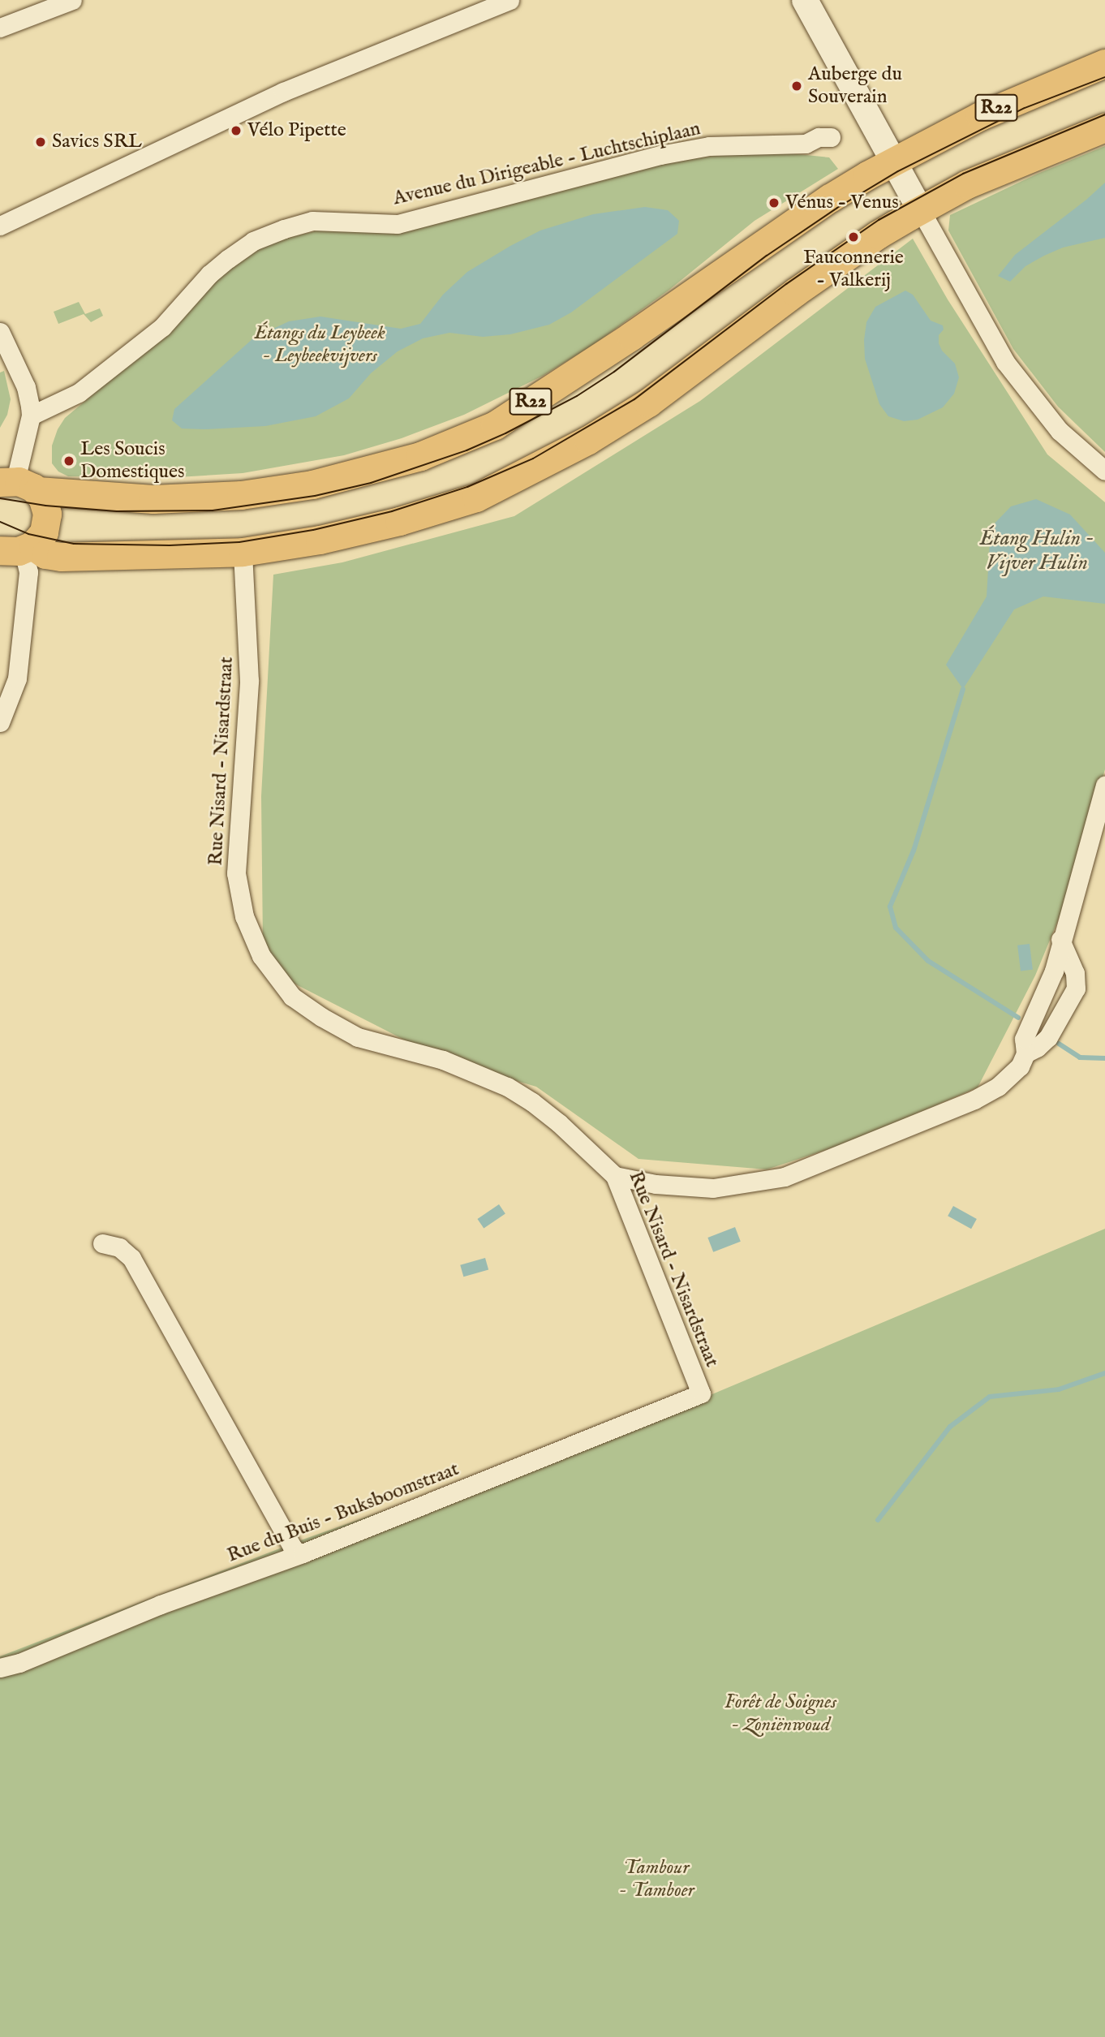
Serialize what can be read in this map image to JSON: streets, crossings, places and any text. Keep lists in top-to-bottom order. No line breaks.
{"streets":{"main road":["R22"],"street":["Avenue du Dirigeable - Luchtschiplaan","Rue Nisard - Nisardstraat","Rue du Buis - Buksboomstraat"]},"crossings":[["Rue Nisard - Nisardstraat","Rue du Buis - Buksboomstraat"]],"water":["Étang Hulin - Vijver Hulin"],"parks":["Étangs du Leybeek - Leybeekvijvers","Forêt de Soignes - Zoniënwoud","Tambour - Tamboer"],"places":["Auberge du Souverain","Vélo Pipette","Savics SRL","Vénus - Venus","Fauconnerie - Valkerij","Les Soucis Domestiques"]}
